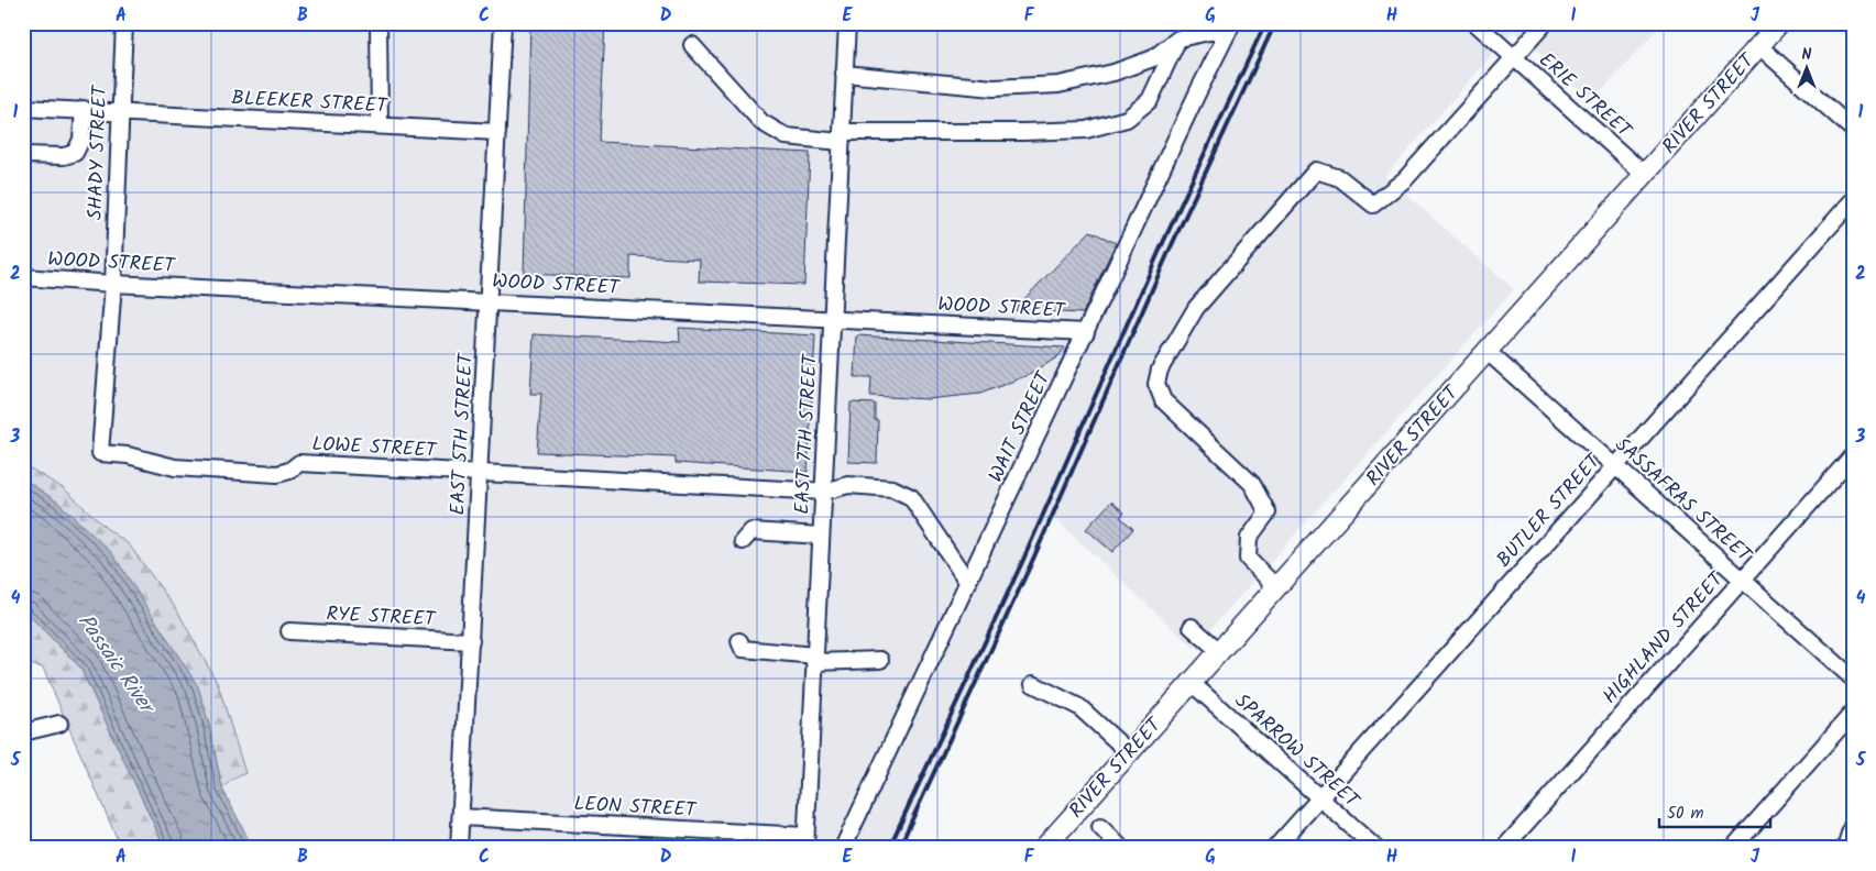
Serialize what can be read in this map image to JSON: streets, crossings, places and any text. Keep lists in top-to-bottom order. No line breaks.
{"streets":{"main road":["RIVER STREET"],"street":["ERIE STREET","BLEEKER STREET","SHADY STREET","WOOD STREET","WAIT STREET","EAST 5TH STREET","EAST 7TH STREET","LOWE STREET","SASSAFRAS STREET","BUTLER STREET","RYE STREET","HIGHLAND STREET","SPARROW STREET","LEON STREET"]},"crossings":[["ERIE STREET","RIVER STREET"],["BLEEKER STREET","SHADY STREET"],["BLEEKER STREET","EAST 5TH STREET"],["RIVER STREET","SASSAFRAS STREET"],["RIVER STREET","SPARROW STREET"],["SHADY STREET","WOOD STREET"],["SHADY STREET","LOWE STREET"],["WOOD STREET","WAIT STREET"],["WOOD STREET","EAST 5TH STREET"],["WOOD STREET","EAST 7TH STREET"],["WAIT STREET","LOWE STREET"],["EAST 5TH STREET","LOWE STREET"],["EAST 5TH STREET","RYE STREET"],["EAST 5TH STREET","LEON STREET"],["EAST 7TH STREET","LOWE STREET"],["EAST 7TH STREET","LEON STREET"],["SASSAFRAS STREET","BUTLER STREET"],["SASSAFRAS STREET","HIGHLAND STREET"],["BUTLER STREET","SPARROW STREET"]],"water":["Passaic River"],"scale_bar":"50 m","north":"top","grid":{"columns":["A","B","C","D","E","F","G","H","I","J"],"rows":["1","2","3","4","5"]}}
